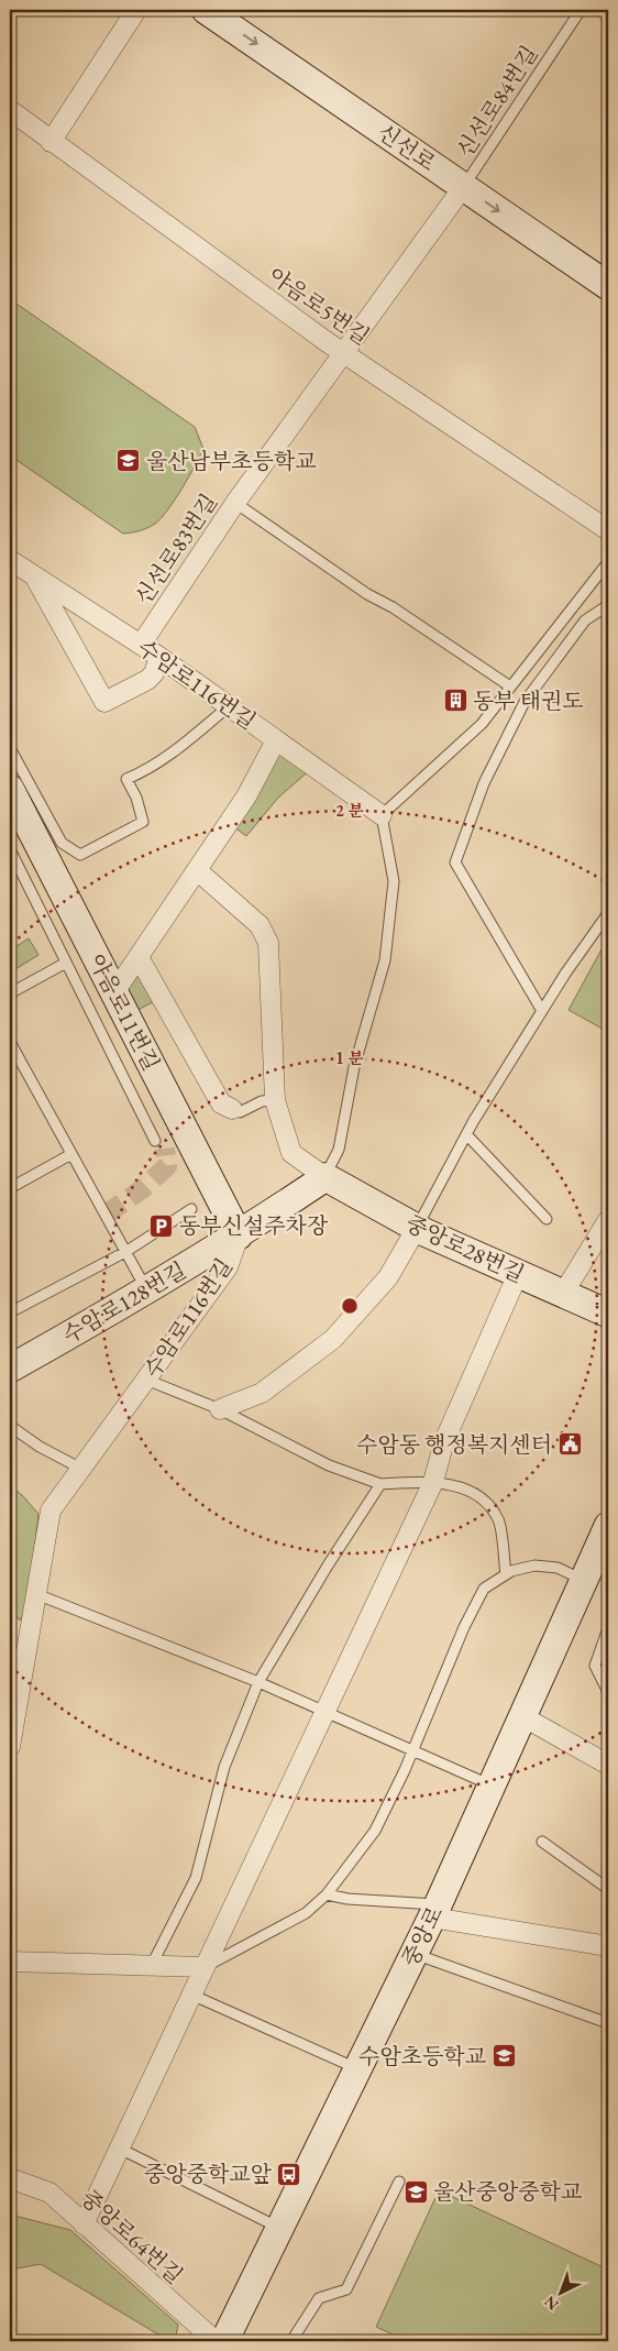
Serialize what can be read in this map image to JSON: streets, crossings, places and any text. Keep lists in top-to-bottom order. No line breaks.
{"streets":{"street":["신선로","야음로5번길","신선로83번길","수암로116번길","야음로11번길","중앙로28번길","수암로128번길","중앙로","중앙로64번길"],"lane":["신선로84번길"]},"crossings":[["신선로84번길","신선로"],["신선로84번길","신선로83번길"],["신선로","신선로83번길"],["야음로5번길","신선로83번길"],["신선로83번길","수암로116번길"],["수암로116번길","야음로11번길"],["수암로116번길","중앙로28번길"],["수암로116번길","수암로128번길"],["야음로11번길","수암로128번길"]],"one_way":["신선로"],"places":{"school or university":["울산남부초등학교","수암초등학교","울산중앙중학교"],"building":["동부 태권도"],"parking":["동부신설주차장"],"public building":["수암동 행정복지센터"],"bus stop":["중앙중학교앞"]},"north":"bottom left","rings":["2 분","1 분"]}
